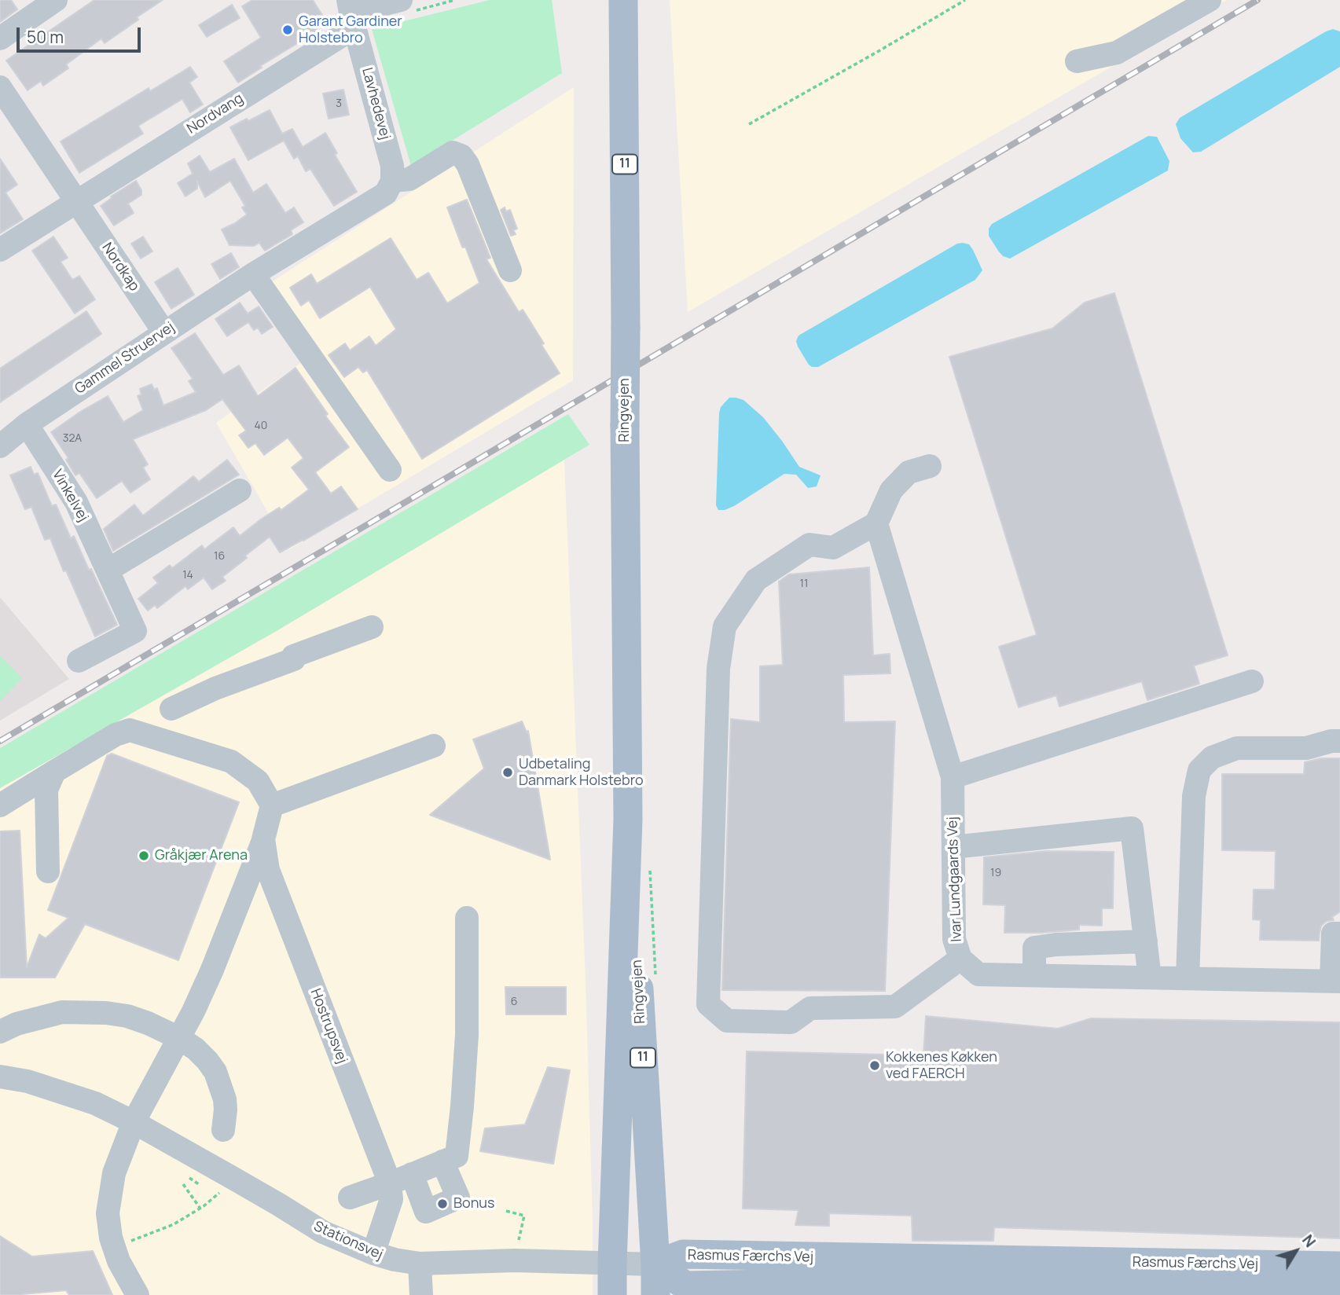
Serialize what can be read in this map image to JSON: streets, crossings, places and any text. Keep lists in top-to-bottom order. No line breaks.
{"streets":{"main road":["11","Ringvejen","Rasmus Færchs Vej"],"street":["Lavhedevej","Nordvang","Nordkap","Gammel Struervej","Vinkelvej","Ivar Lundgaards Vej","Hostrupsvej","Stationsvej"]},"crossings":[["Lavhedevej","Nordvang"],["Lavhedevej","Gammel Struervej"],["Nordvang","Nordkap"],["Nordkap","Gammel Struervej"],["Gammel Struervej","Vinkelvej"],["Ringvejen","Stationsvej"],["Ringvejen","Rasmus Færchs Vej"],["Hostrupsvej","Stationsvej"],["Stationsvej","Rasmus Færchs Vej"]],"places":["Garant Gardiner Holstebro","Udbetaling Danmark Holstebro","Gråkjær Arena","Kokkenes Køkken ved FAERCH","Bonus"],"house_numbers":["3","40","32A","16","14","11","19","6"],"scale_bar":"50 m","north":"top right"}
